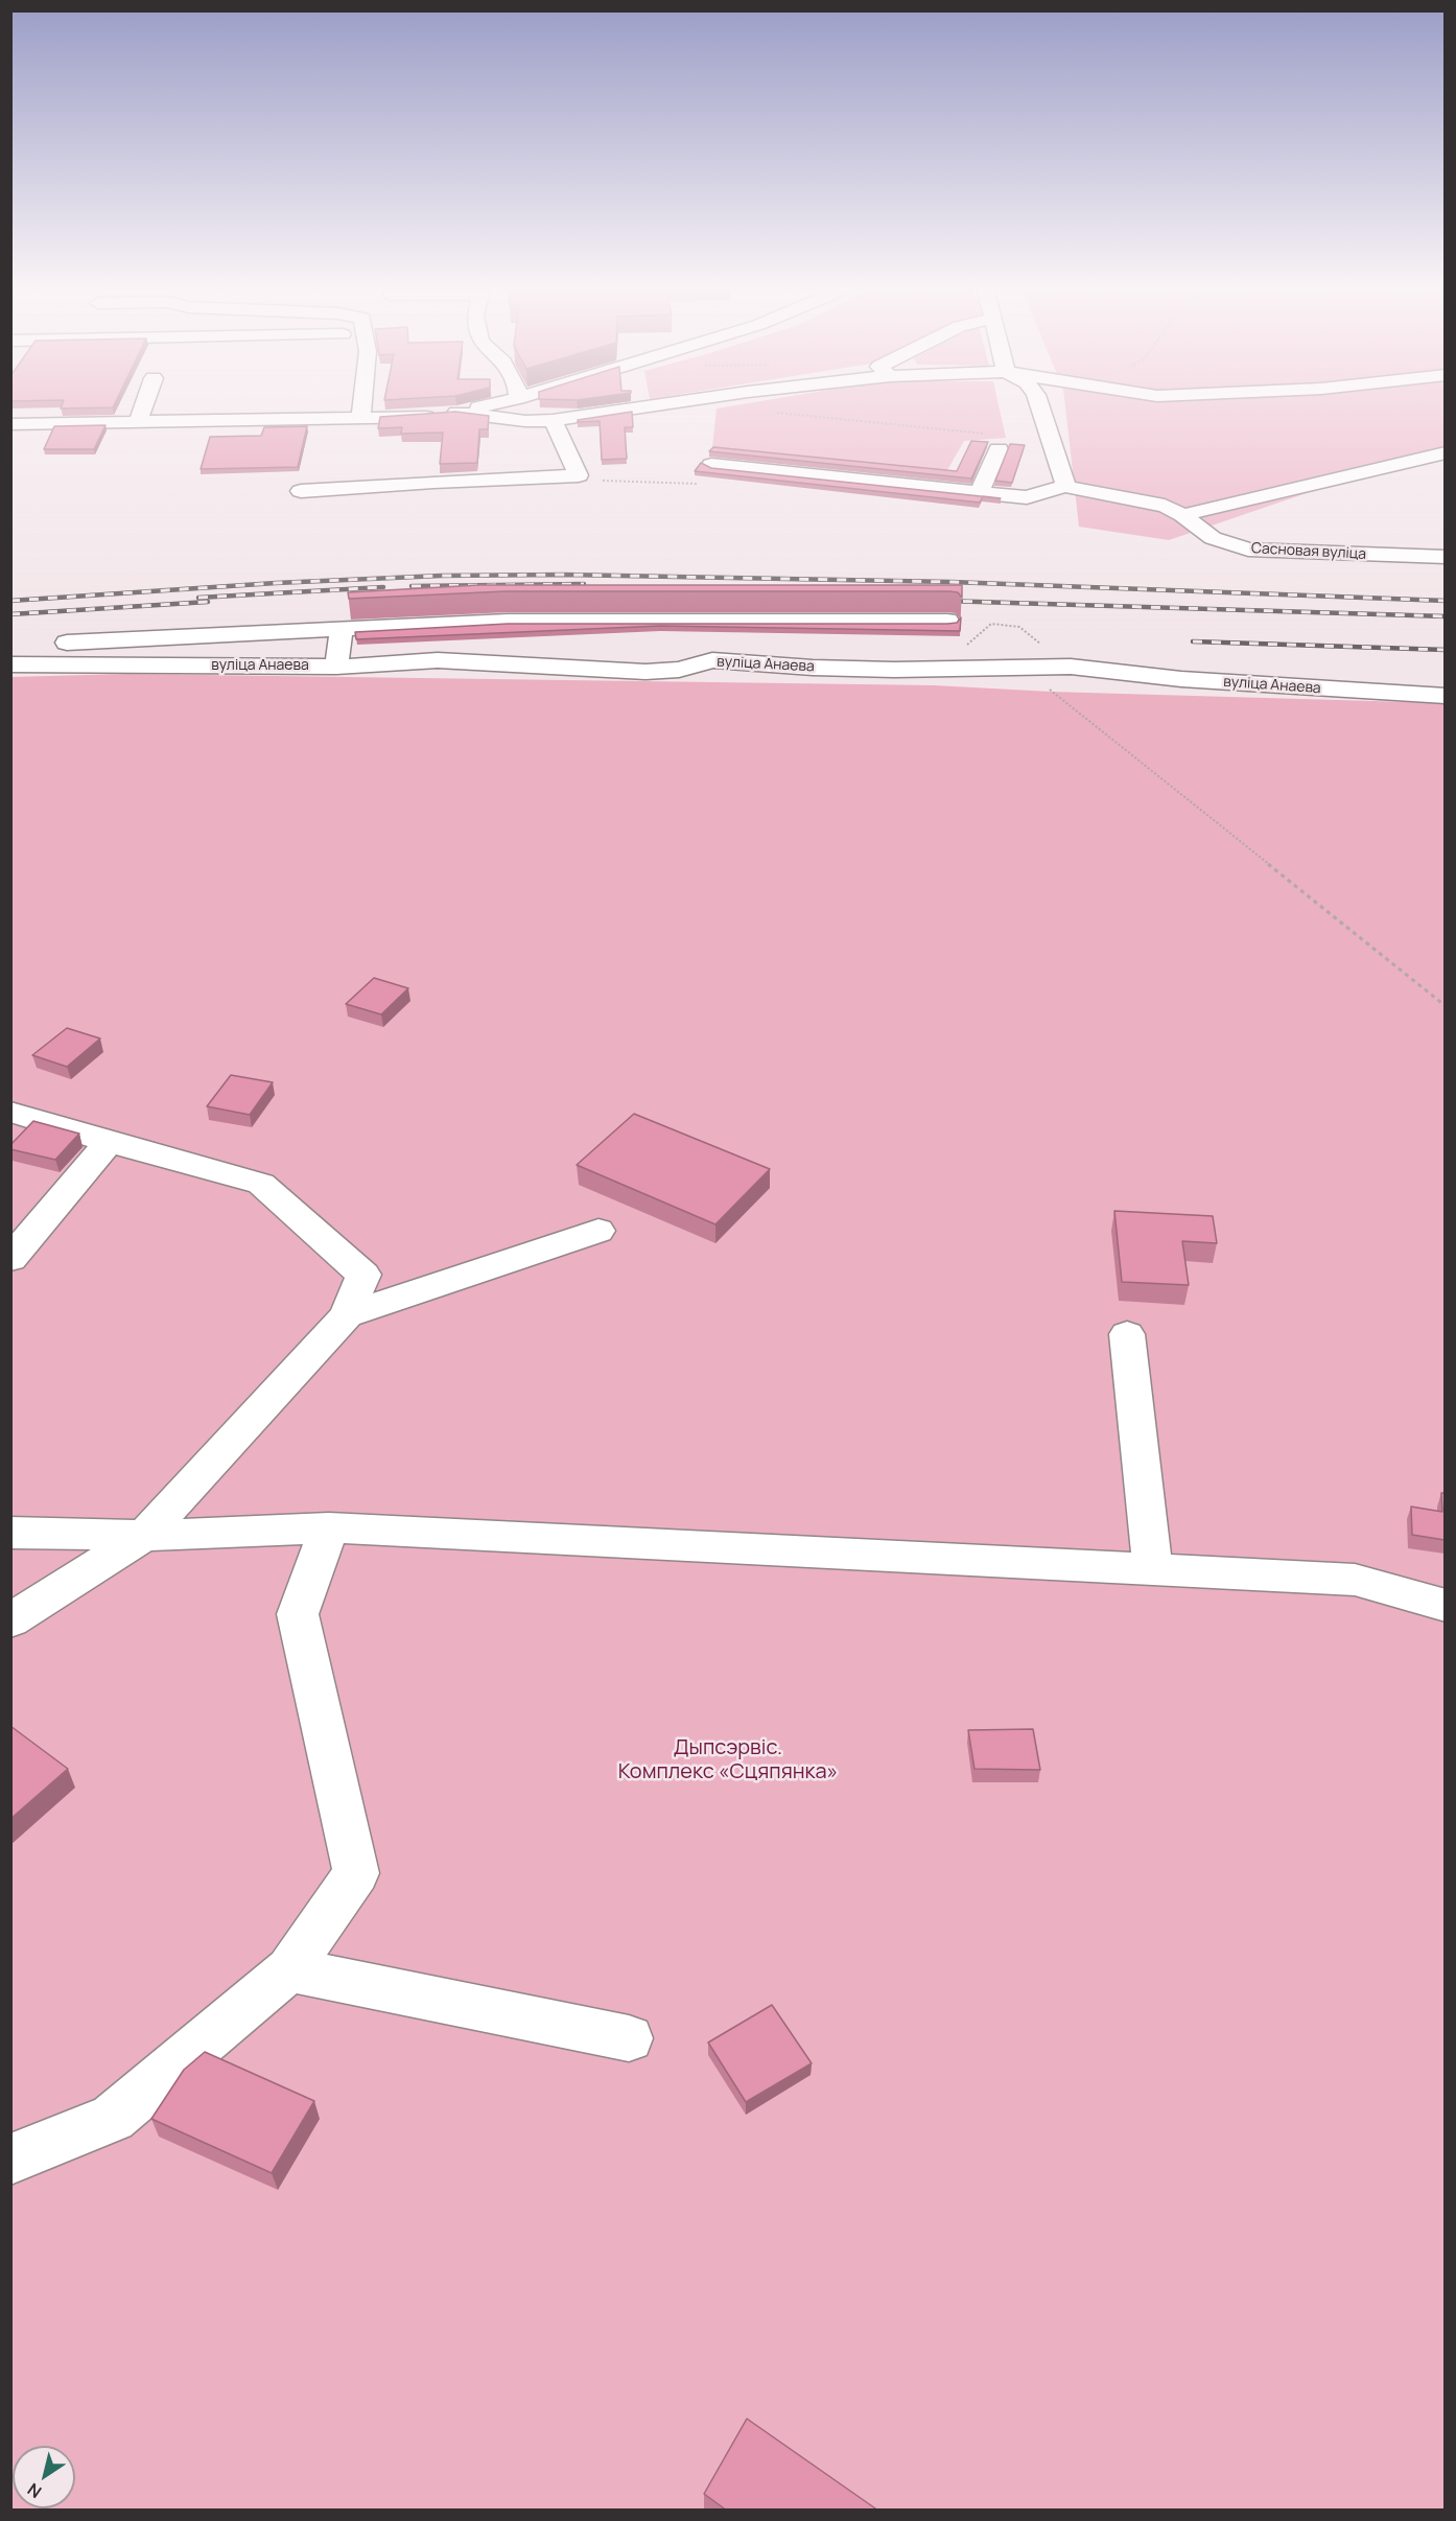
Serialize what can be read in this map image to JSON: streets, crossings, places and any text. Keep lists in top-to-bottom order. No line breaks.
{"streets":{"street":["Сасновая вуліца","вуліца Анаева"]},"parks":["Дыпсэрвіс. Комплекс «Сцяпянка»"],"north":"bottom left"}
